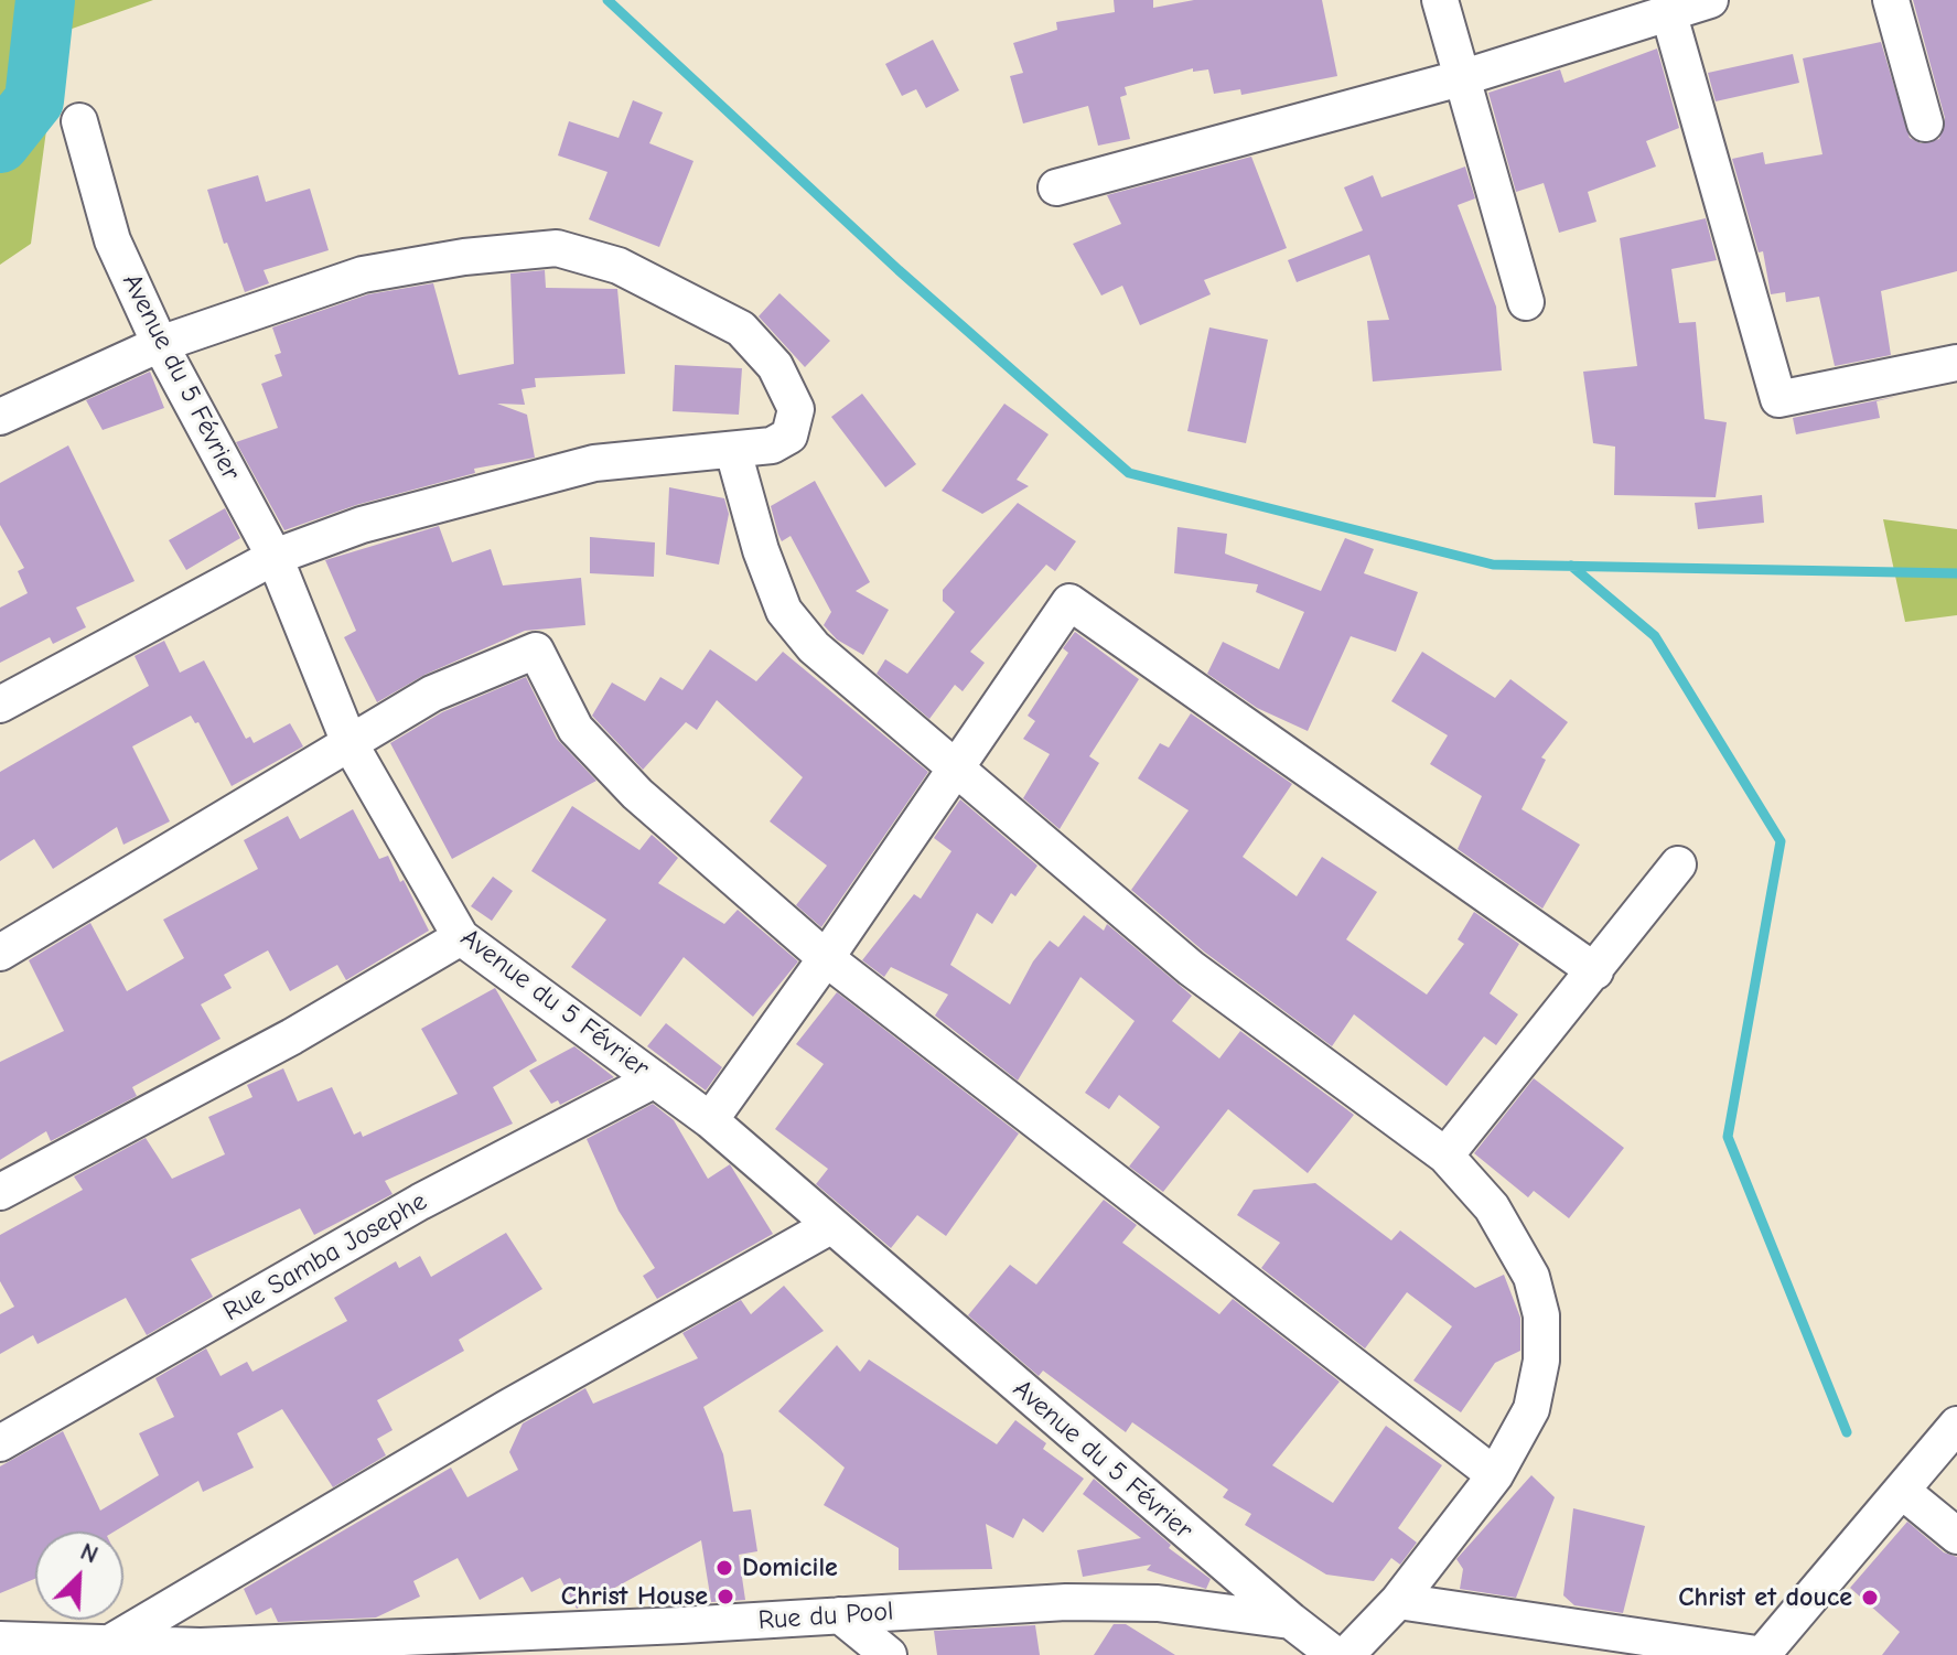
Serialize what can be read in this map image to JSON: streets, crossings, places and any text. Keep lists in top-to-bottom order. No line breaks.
{"streets":{"street":["Avenue du 5 Février","Rue Samba Josephe","Rue du Pool"]},"crossings":[["Avenue du 5 Février","Rue Samba Josephe"],["Avenue du 5 Février","Rue du Pool"]],"places":["Domicile","Christ House","Christ et douce"],"north":"top right"}
